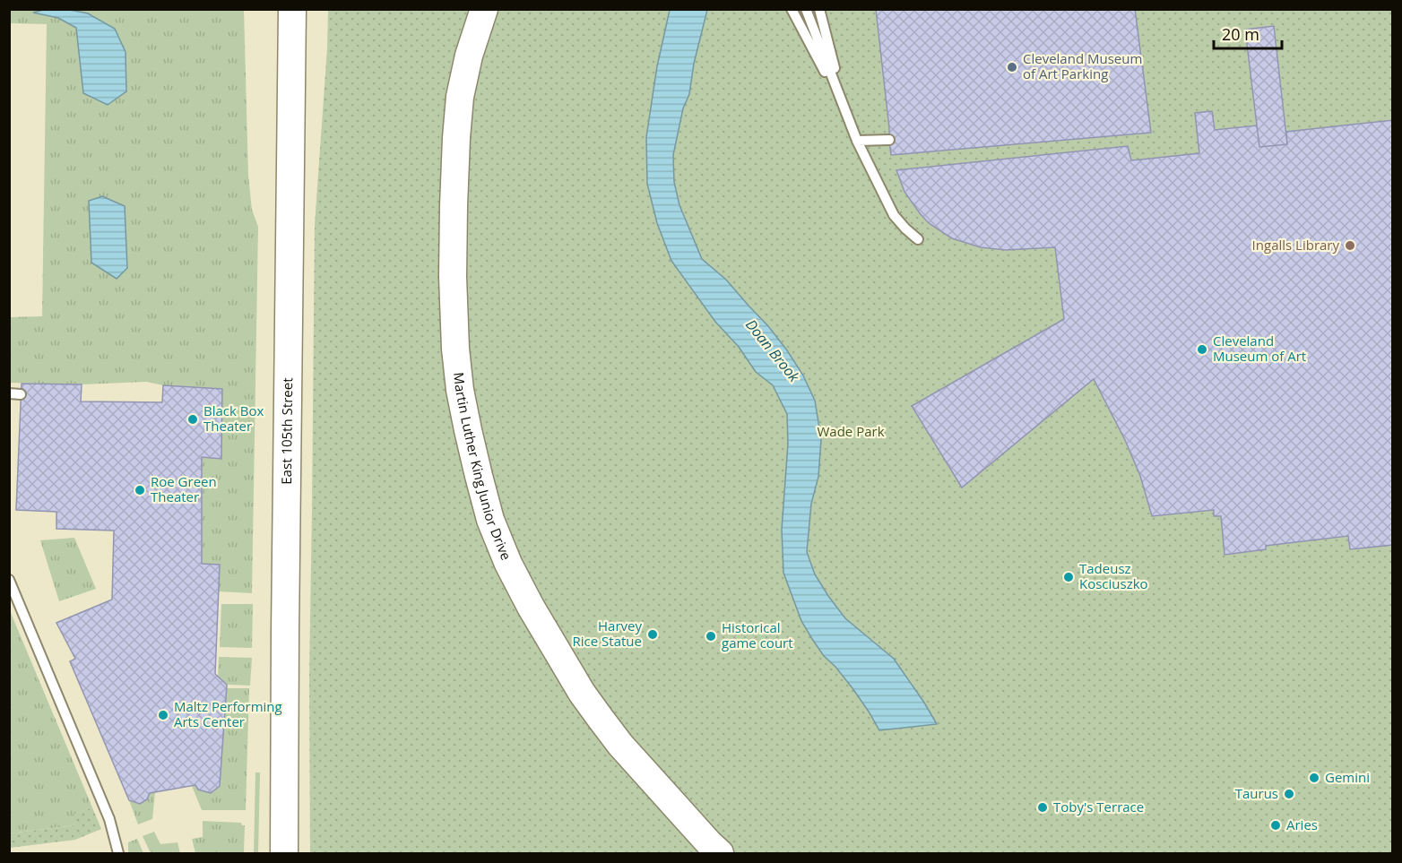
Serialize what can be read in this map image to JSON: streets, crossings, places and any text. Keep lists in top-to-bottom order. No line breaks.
{"streets":{"main road":["East 105th Street","Martin Luther King Junior Drive"]},"water":["Doan Brook"],"parks":["Wade Park"],"places":["Cleveland Museum of Art Parking","Ingalls Library","Cleveland Museum of Art","Black Box Theater","Roe Green Theater","Tadeusz Kosciuszko","Harvey Rice Statue","Historical game court","Maltz Performing Arts Center","Gemini","Taurus","Toby's Terrace","Aries"],"scale_bar":"20 m"}
